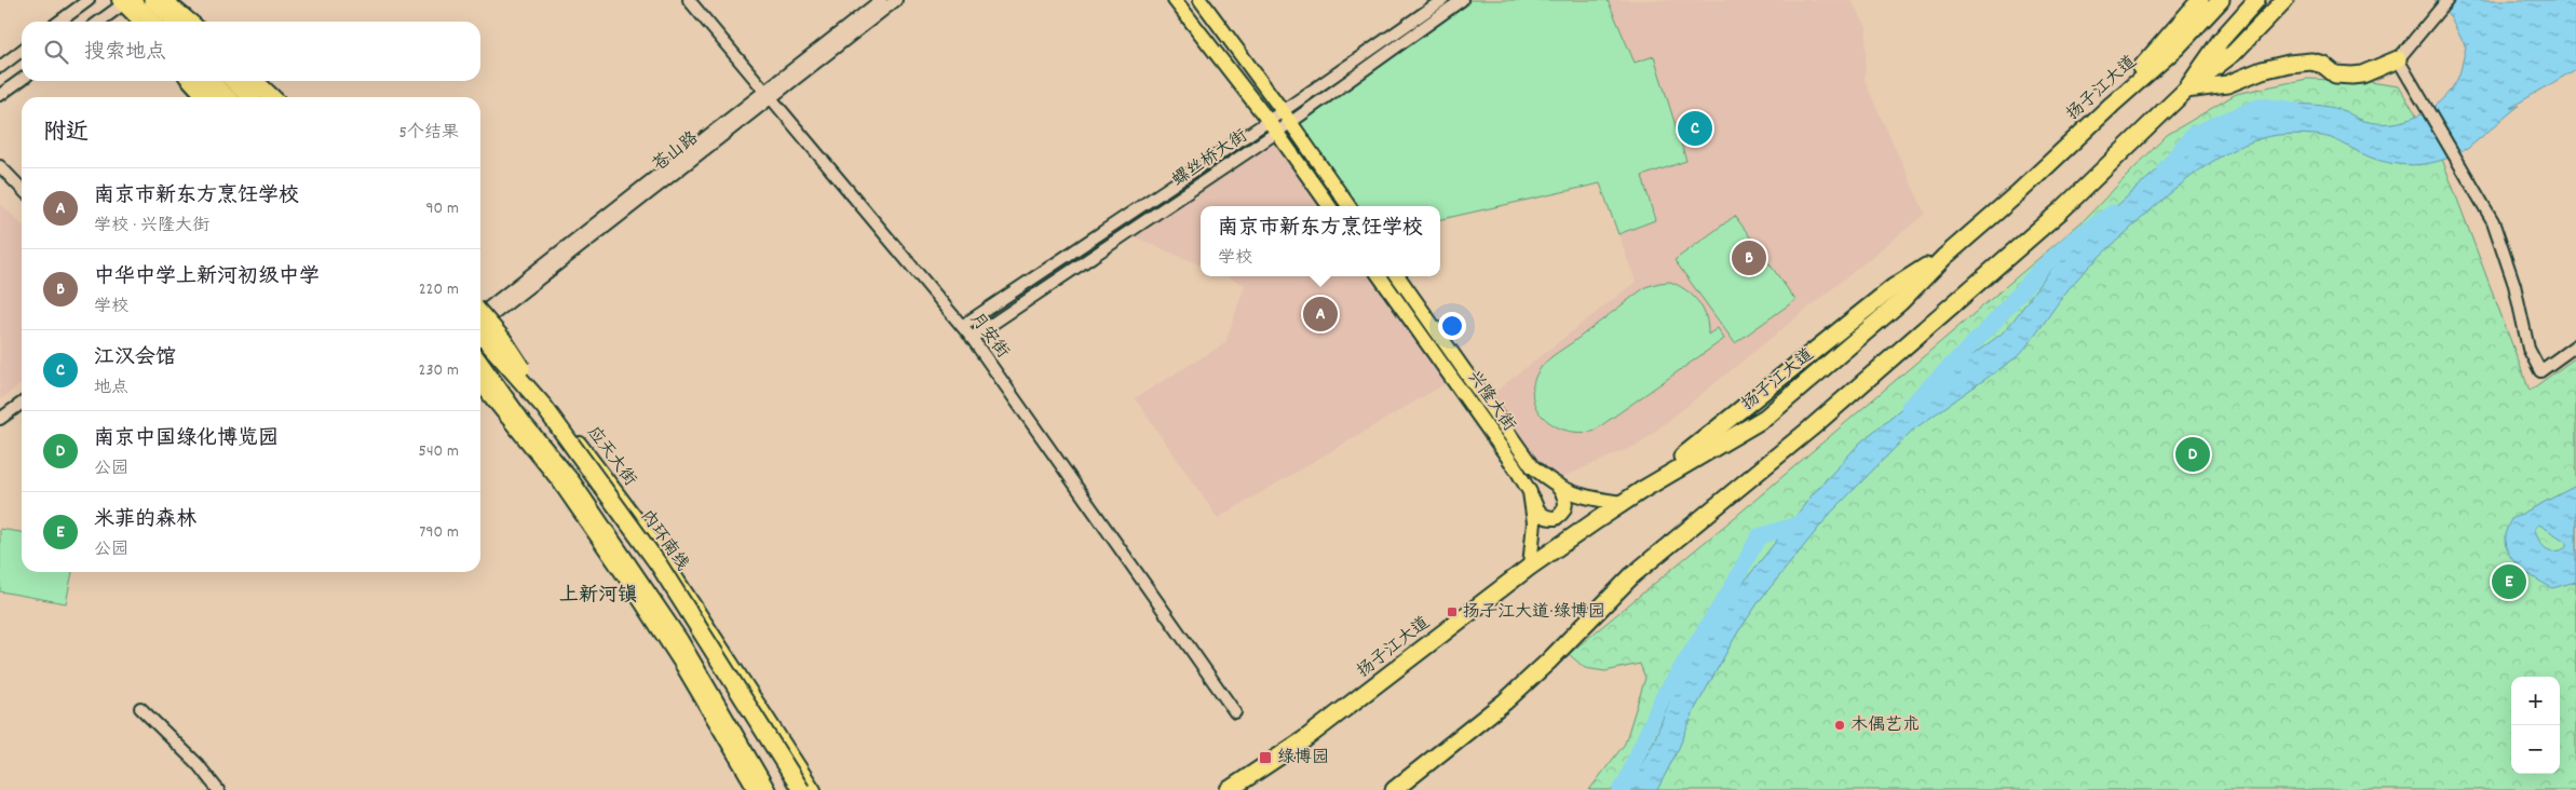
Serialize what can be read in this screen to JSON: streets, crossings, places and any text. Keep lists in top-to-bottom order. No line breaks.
{"streets":{"highway":["扬子江大道","内环南线"],"main road":["兴隆大街","应天大街"],"street":["苍山路","螺丝桥大街","月安街"]},"crossings":[["扬子江大道","兴隆大街"],["苍山路","月安街"],["螺丝桥大街","月安街"]],"districts":["上新河镇"],"places":{"transit":["扬子江大道·绿博园","绿博园"],"other":["木偶艺术"]},"page":{"search":"搜索地点","heading":["附近","5个结果"],"pins":["C","B","A","D","E"],"list":[{"mark":"A","name":"南京市新东方烹饪学校","note":"学校 · 兴隆大街","value":"90 m"},{"mark":"B","name":"中华中学上新河初级中学","note":"学校","value":"220 m"},{"mark":"C","name":"江汉会馆","note":"地点","value":"230 m"},{"mark":"D","name":"南京中国绿化博览园","note":"公园","value":"540 m"},{"mark":"E","name":"米菲的森林","note":"公园","value":"790 m"}],"popup":["南京市新东方烹饪学校","学校"],"map_buttons":["+","−"]}}
